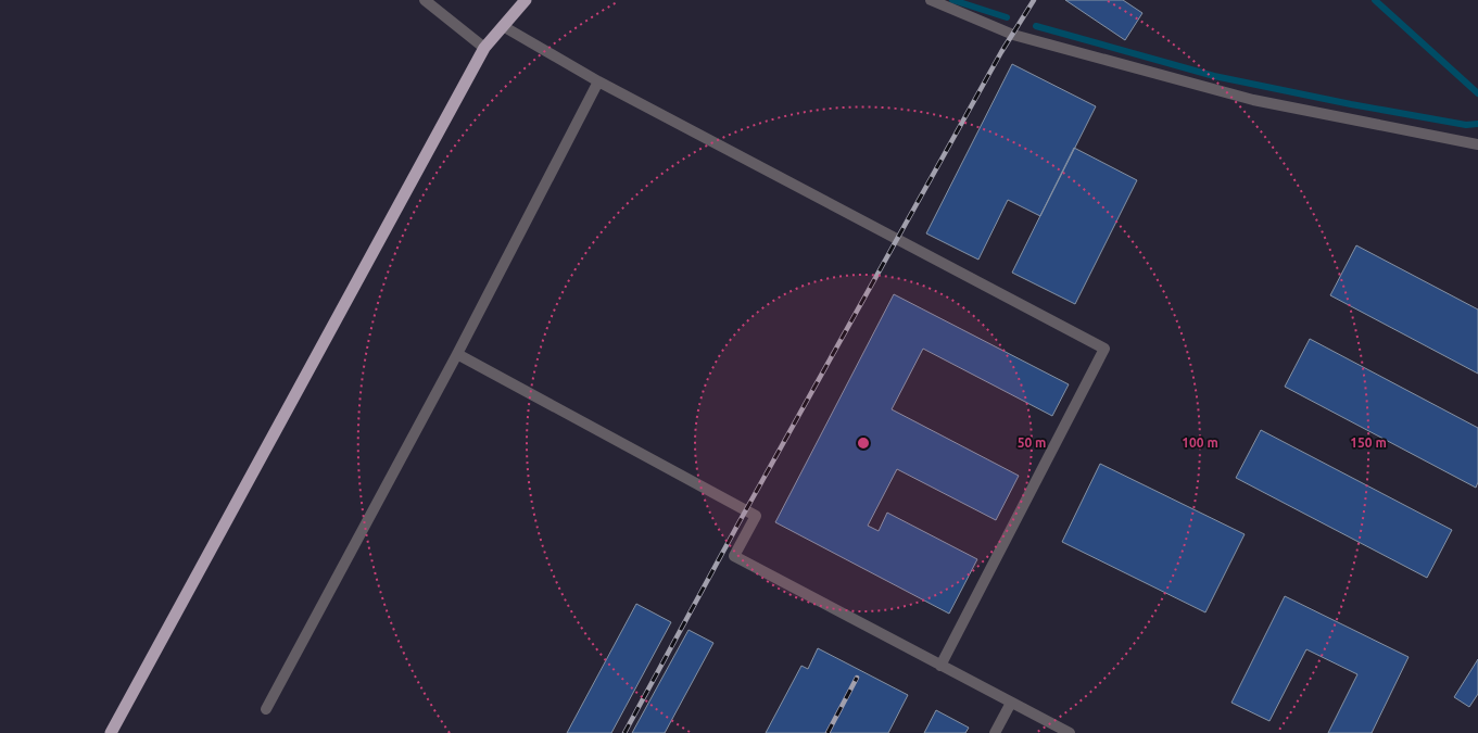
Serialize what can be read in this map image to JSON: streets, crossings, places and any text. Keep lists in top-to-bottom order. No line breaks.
{"rings":["50 m","100 m","150 m"]}
